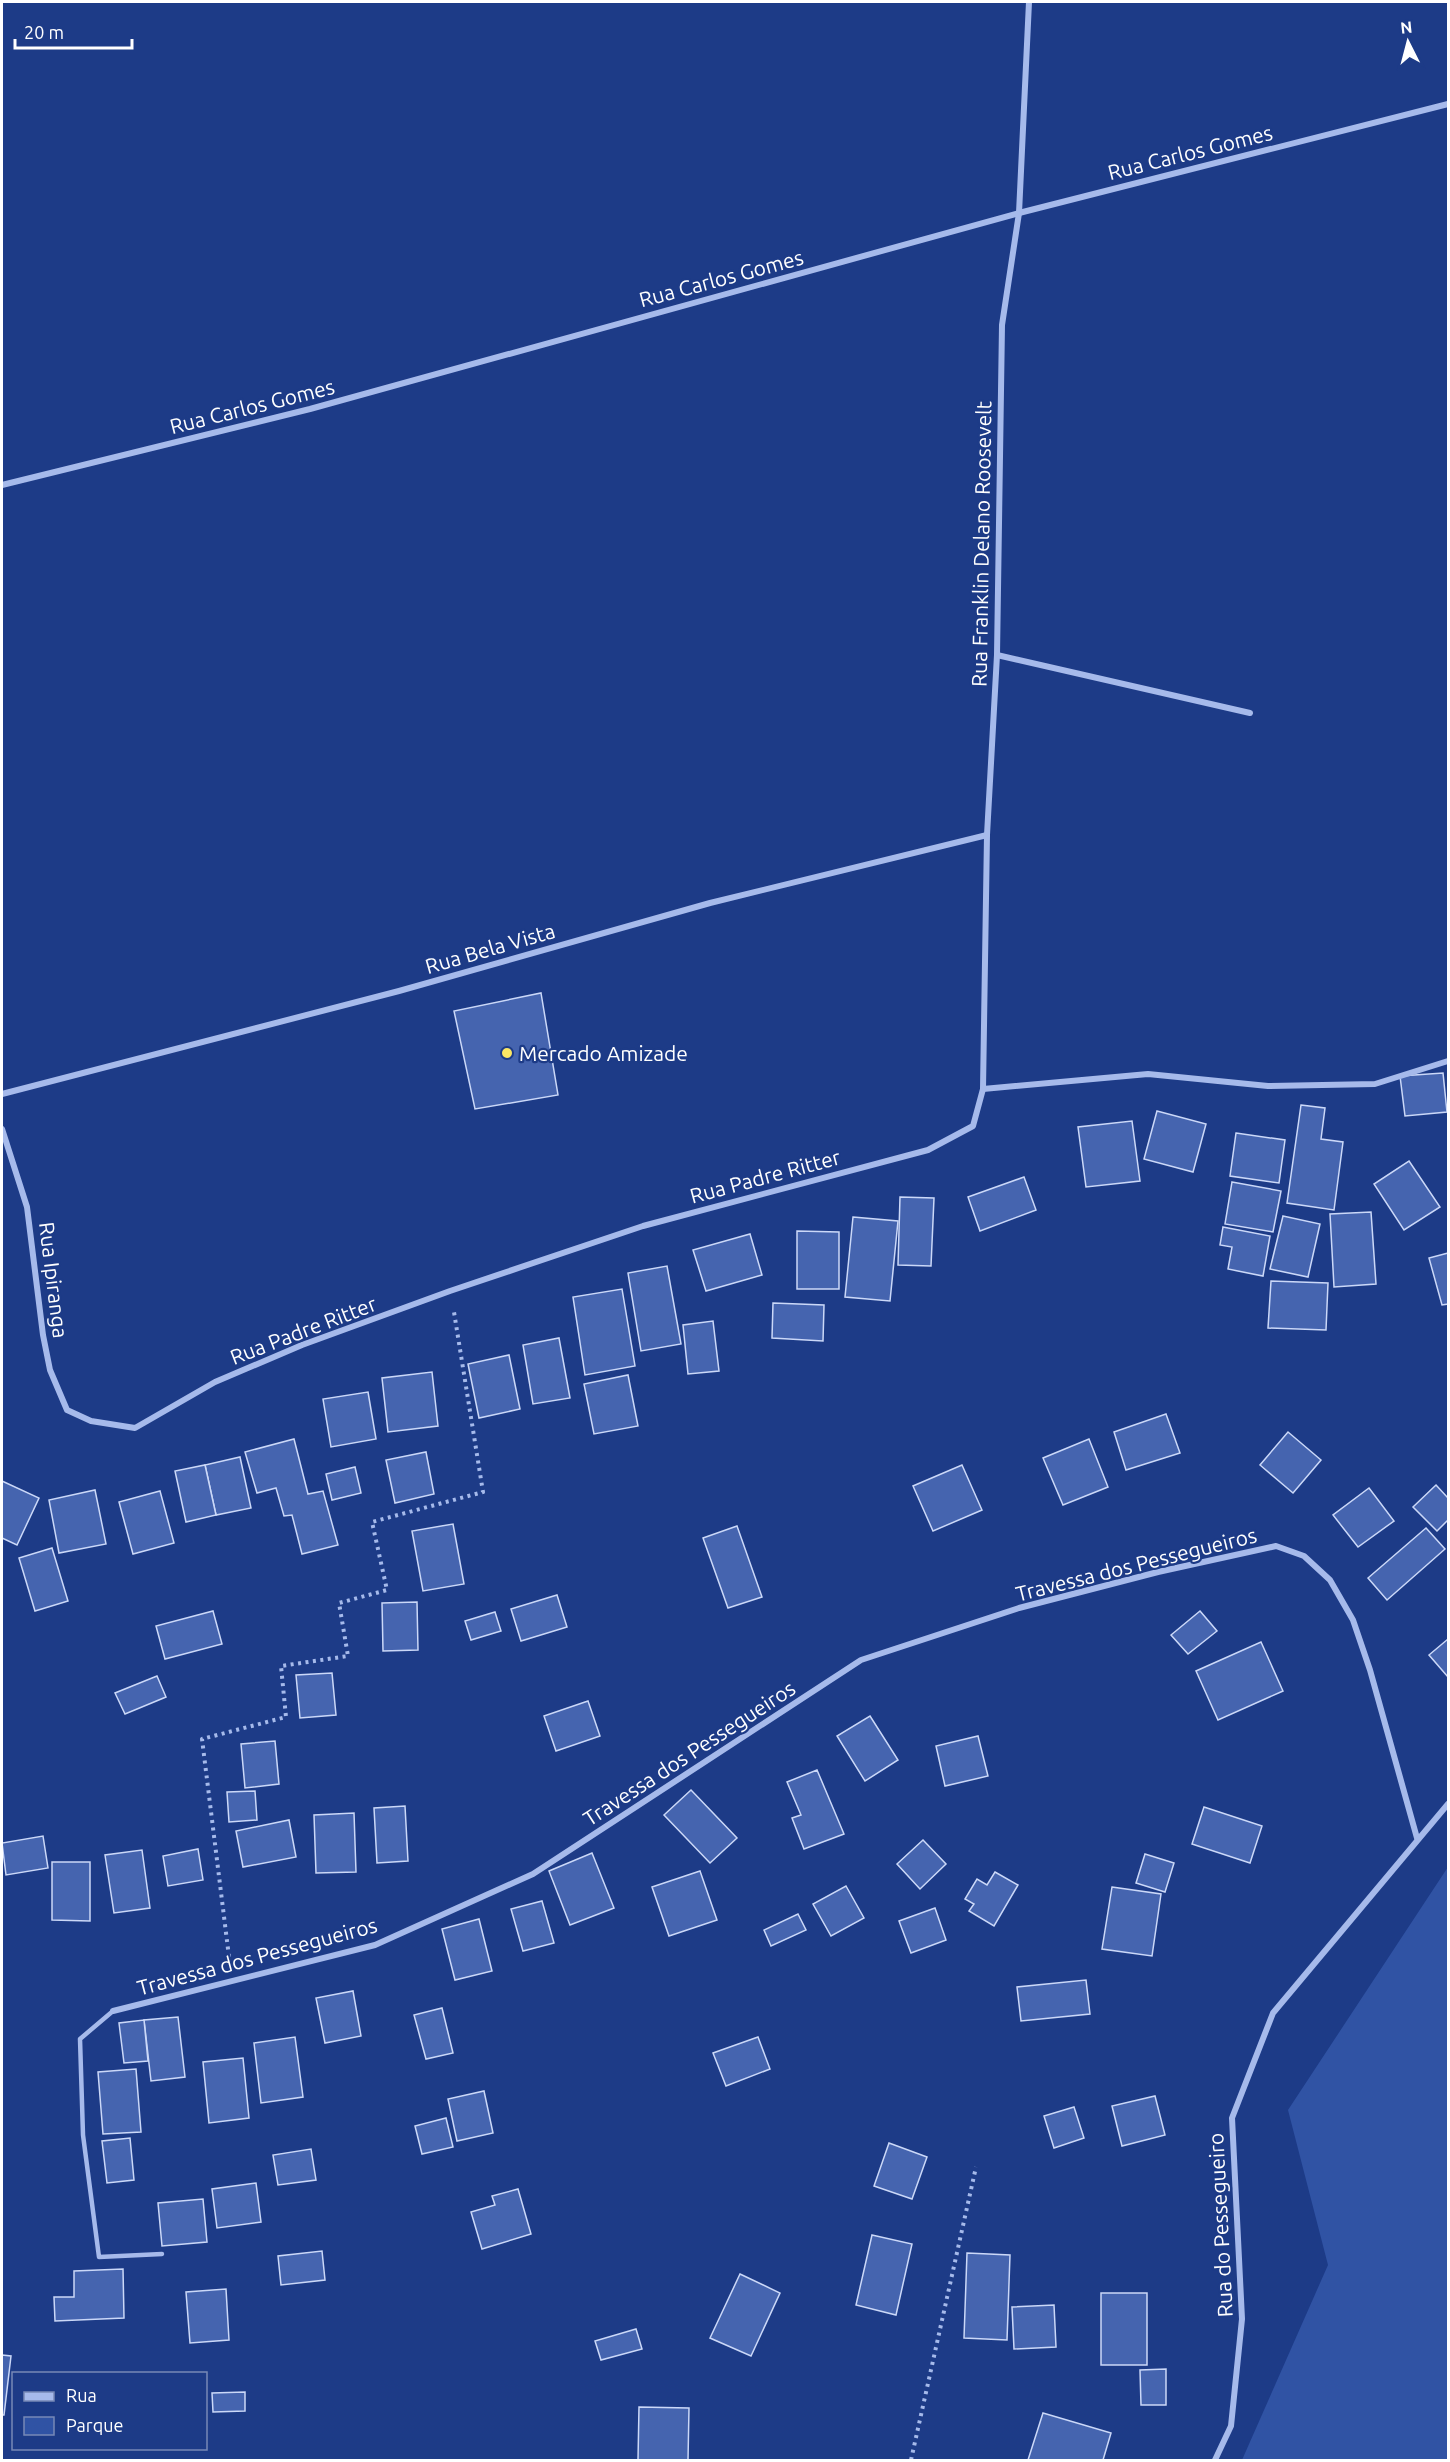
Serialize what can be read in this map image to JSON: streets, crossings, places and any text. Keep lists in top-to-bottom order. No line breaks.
{"streets":{"street":["Rua Carlos Gomes","Rua Franklin Delano Roosevelt","Rua Bela Vista","Rua Padre Ritter","Rua Ipiranga","Travessa dos Pessegueiros","Rua do Pessegueiro"]},"crossings":[["Rua Carlos Gomes","Rua Franklin Delano Roosevelt"],["Rua Franklin Delano Roosevelt","Rua Bela Vista"],["Rua Franklin Delano Roosevelt","Rua Padre Ritter"],["Rua Padre Ritter","Rua Ipiranga"],["Travessa dos Pessegueiros","Rua do Pessegueiro"]],"places":["Mercado Amizade"],"legend":["Rua","Parque"],"scale_bar":"20 m","north":"top"}
